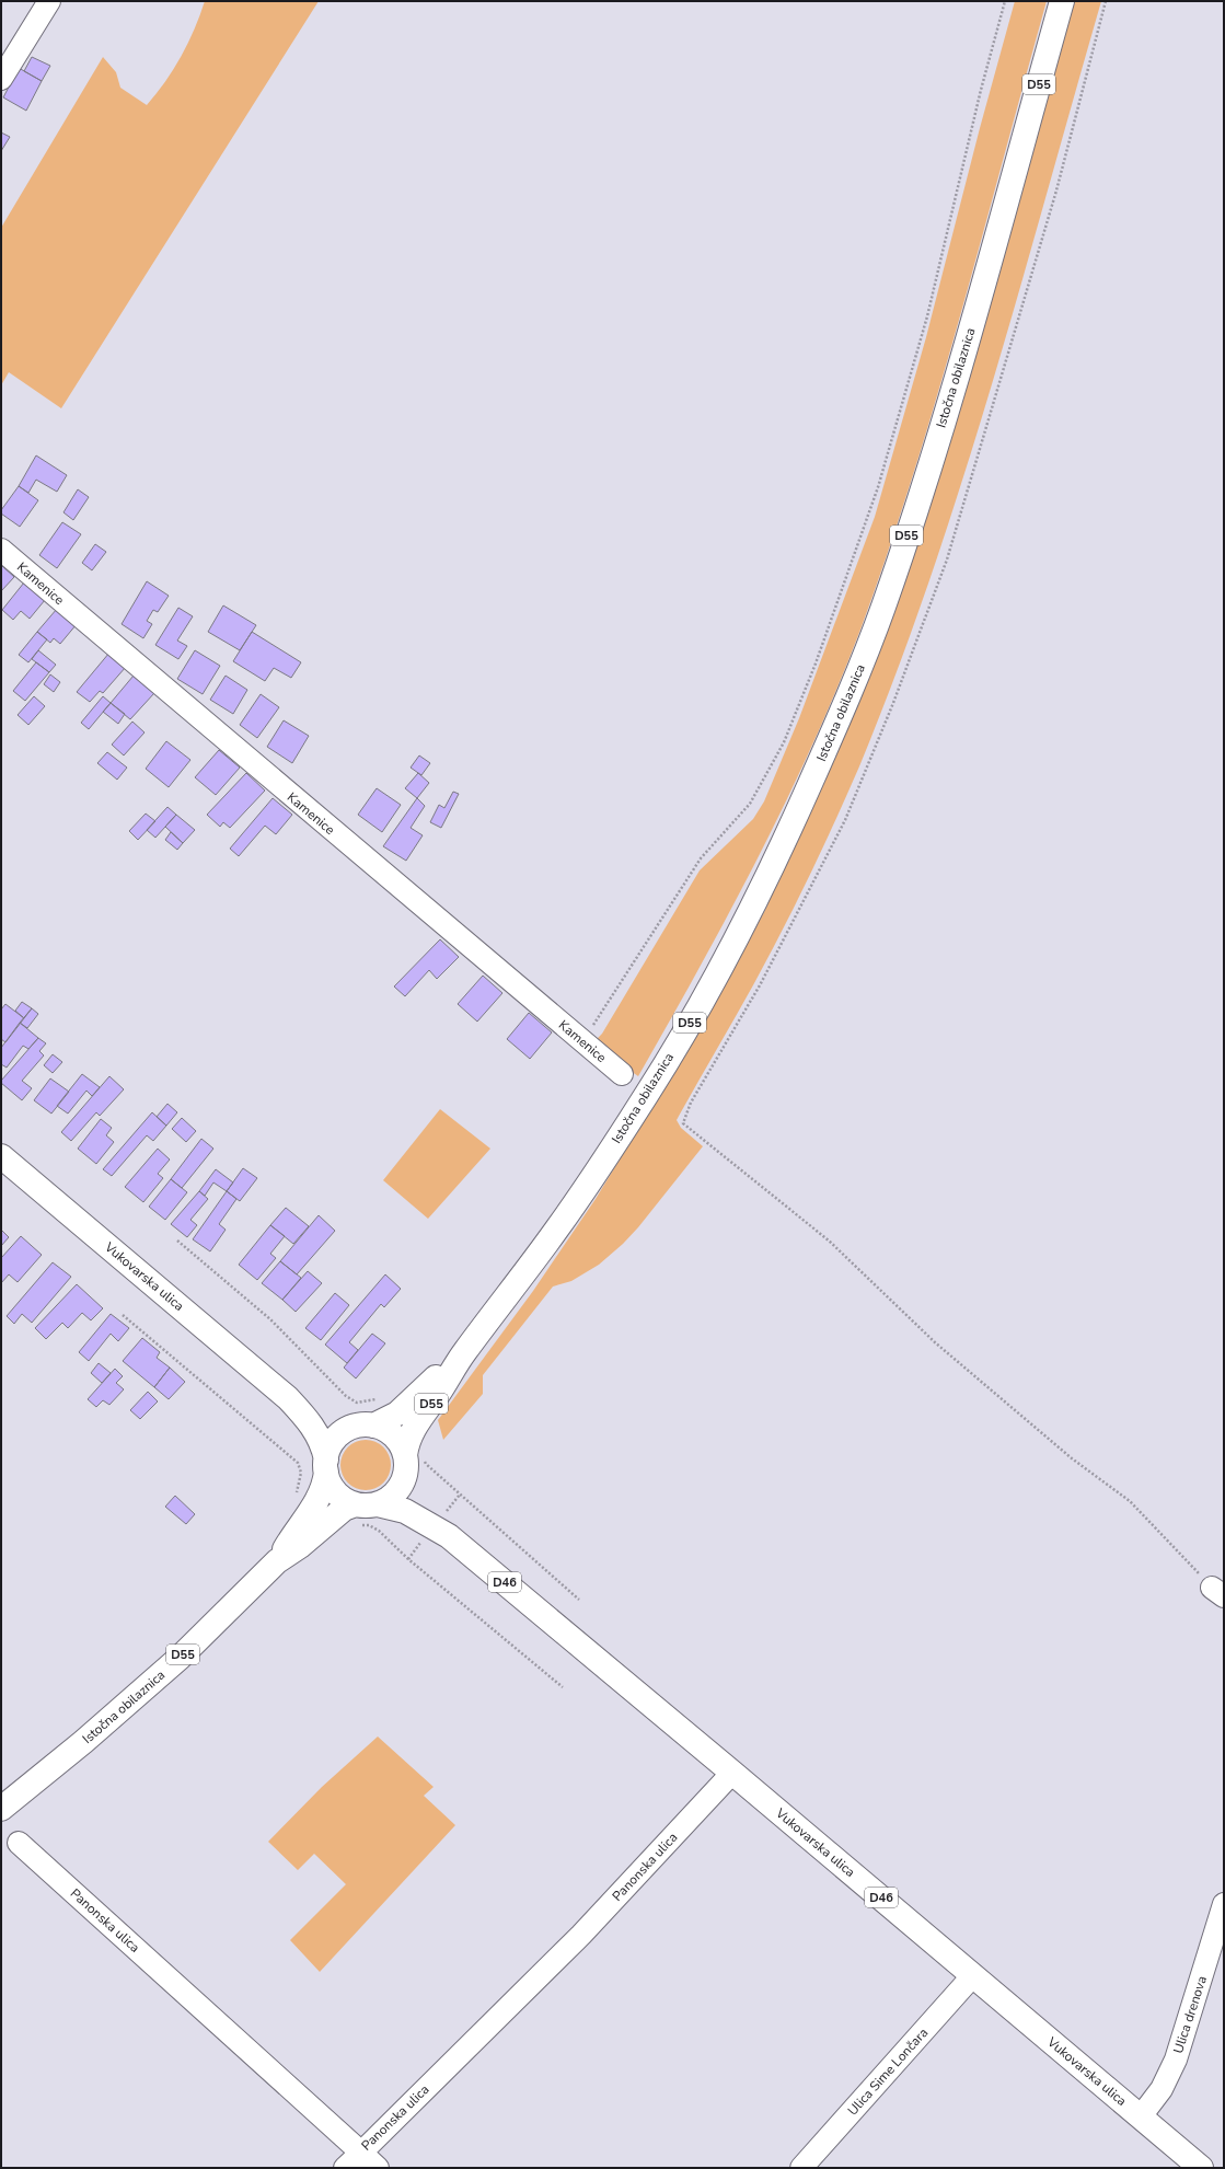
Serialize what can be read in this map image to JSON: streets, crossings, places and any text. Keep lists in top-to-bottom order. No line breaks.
{"streets":{"main road":["D55","Istočna obilaznica","Vukovarska ulica","D46"],"street":["Kamenice","Panonska ulica","Ulica drenova","Ulica Sime Lončara"]},"crossings":[["D55","Istočna obilaznica"],["D55","Vukovarska ulica"],["Istočna obilaznica","Vukovarska ulica"],["Vukovarska ulica","Panonska ulica"],["Vukovarska ulica","Ulica drenova"],["Vukovarska ulica","Ulica Sime Lončara"]]}
